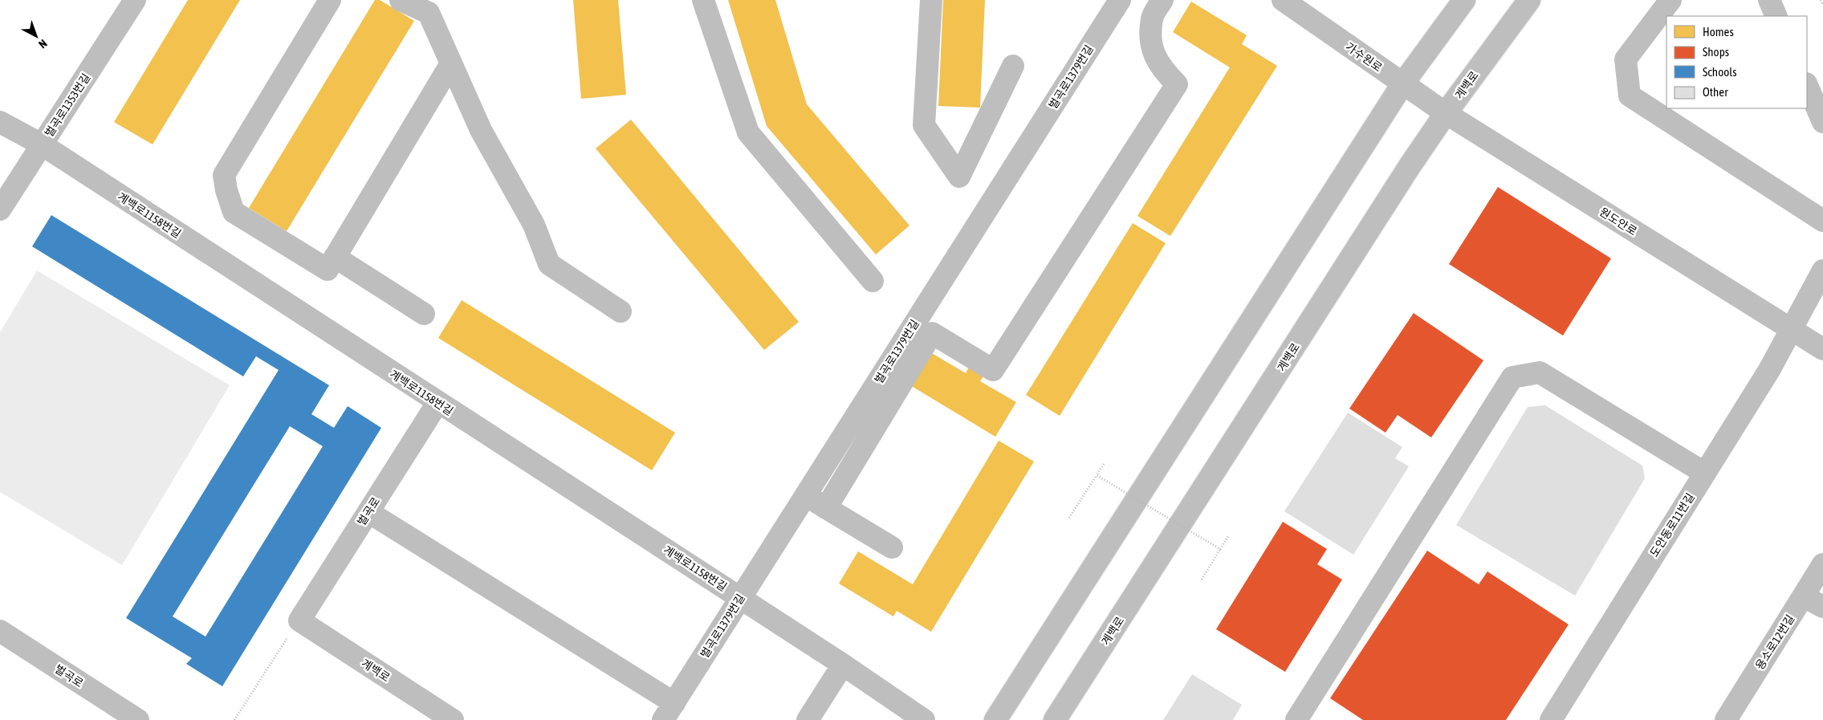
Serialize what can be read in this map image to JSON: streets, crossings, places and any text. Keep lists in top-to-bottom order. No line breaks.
{"streets":{"street":["가수원로","벌곡로1379번길","계백로","벌곡로1353번길","계백로1158번길","원도안로","벌곡로","도안동로11번길","용소로12번길"]},"crossings":[["가수원로","계백로"],["가수원로","원도안로"],["벌곡로1379번길","계백로1158번길"],["벌곡로1379번길","벌곡로"],["계백로","원도안로"],["계백로","벌곡로"],["벌곡로1353번길","계백로1158번길"],["계백로1158번길","벌곡로"],["원도안로","도안동로11번길"]],"legend":["Homes","Shops","Schools","Other"],"north":"bottom right"}
